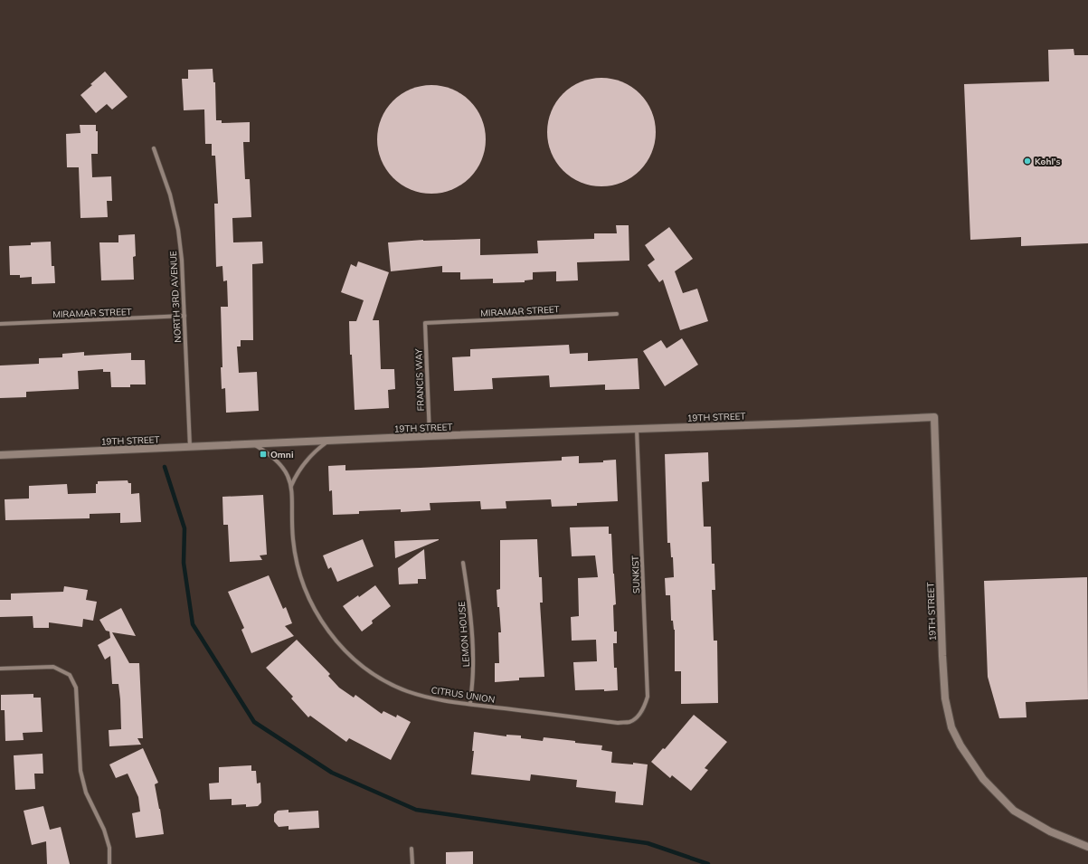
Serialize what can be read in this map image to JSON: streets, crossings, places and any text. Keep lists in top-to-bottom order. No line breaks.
{"streets":{"main road":["19TH STREET"],"street":["NORTH 3RD AVENUE","MIRAMAR STREET","FRANCIS WAY","SUNKIST","LEMON HOUSE","CITRUS UNION"]},"crossings":[["NORTH 3RD AVENUE","MIRAMAR STREET"],["NORTH 3RD AVENUE","19TH STREET"],["MIRAMAR STREET","FRANCIS WAY"],["FRANCIS WAY","19TH STREET"],["19TH STREET","SUNKIST"],["19TH STREET","CITRUS UNION"],["SUNKIST","CITRUS UNION"],["LEMON HOUSE","CITRUS UNION"]],"places":{"other":["Kohl's"],"transit":["Omni"]}}
